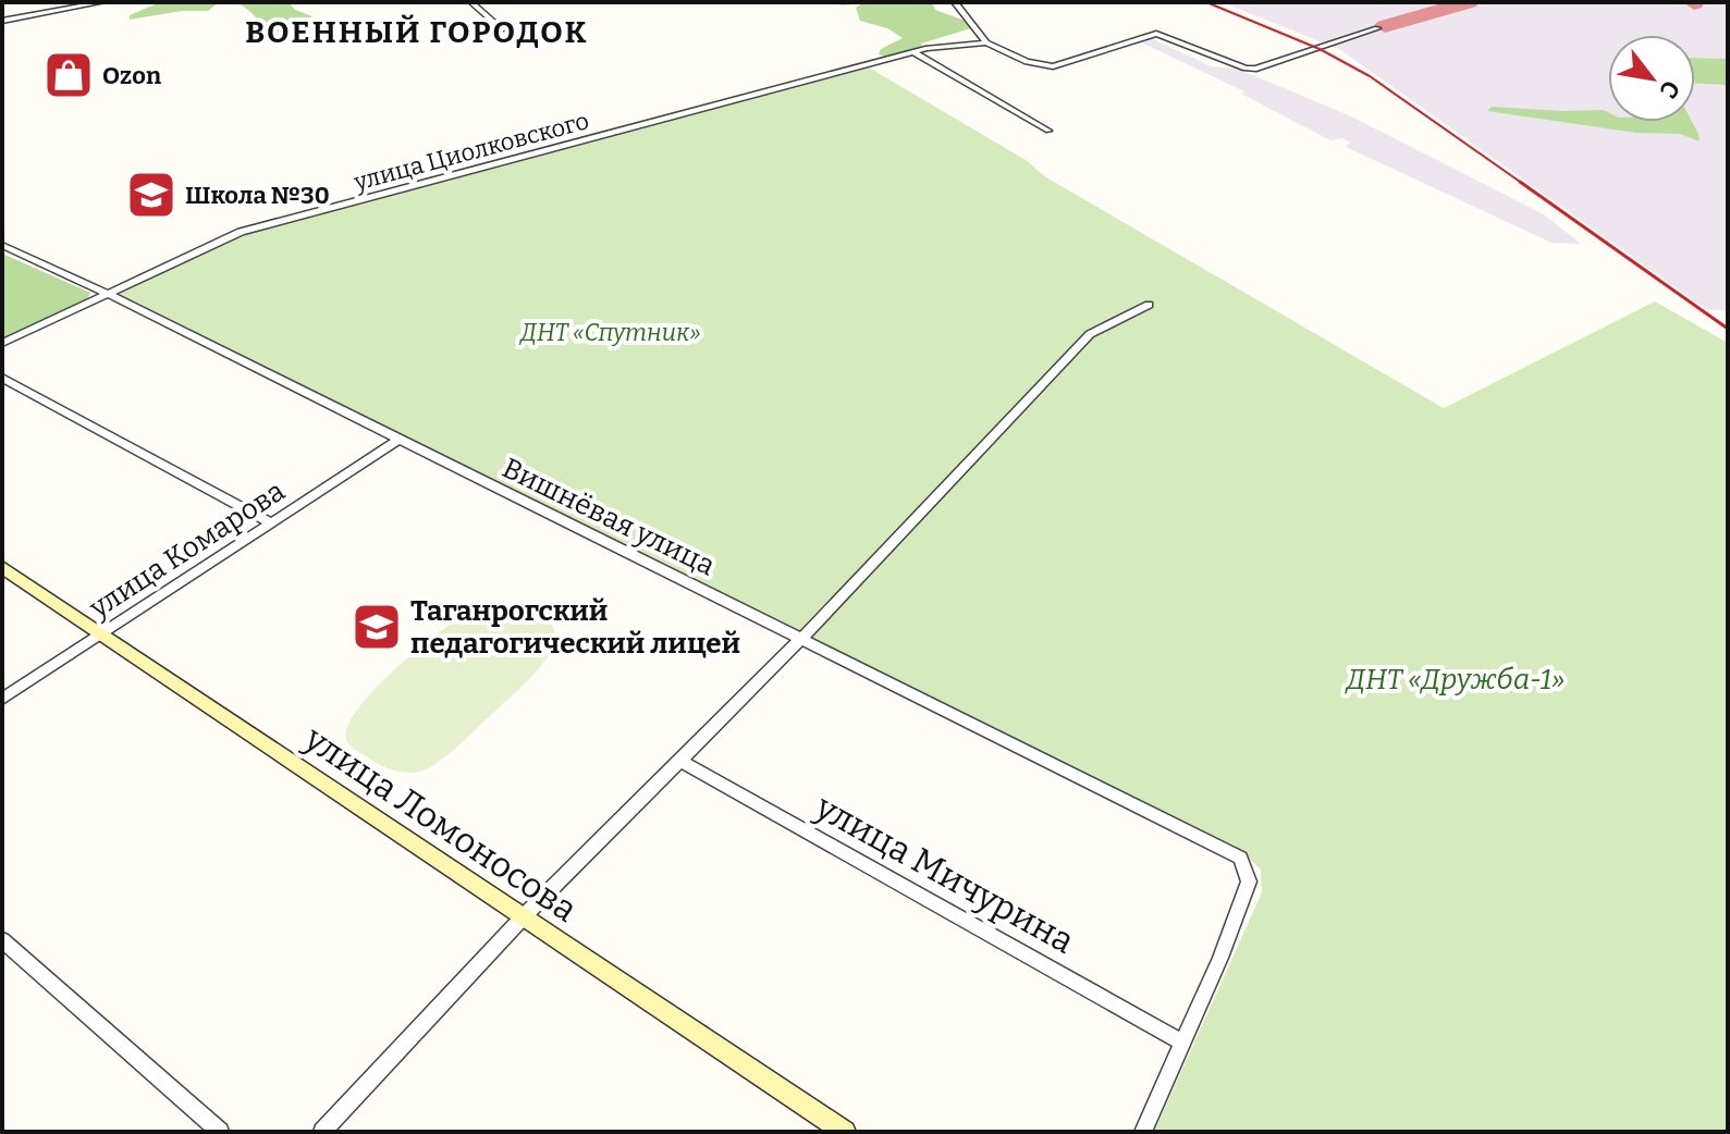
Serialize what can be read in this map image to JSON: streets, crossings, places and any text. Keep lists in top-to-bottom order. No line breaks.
{"streets":{"street":["улица Циолковского","Вишнёвая улица","улица Комарова","улица Ломоносова","улица Мичурина"]},"crossings":[["улица Циолковского","Вишнёвая улица"],["Вишнёвая улица","улица Комарова"],["Вишнёвая улица","улица Мичурина"],["улица Комарова","улица Ломоносова"]],"districts":["ВОЕННЫЙ ГОРОДОК"],"parks":["ДНТ «Спутник»","ДНТ «Дружба-1»"],"places":{"shop":["Ozon"],"school or university":["Школа №30","Таганрогский педагогический лицей"]},"north":"bottom right"}
